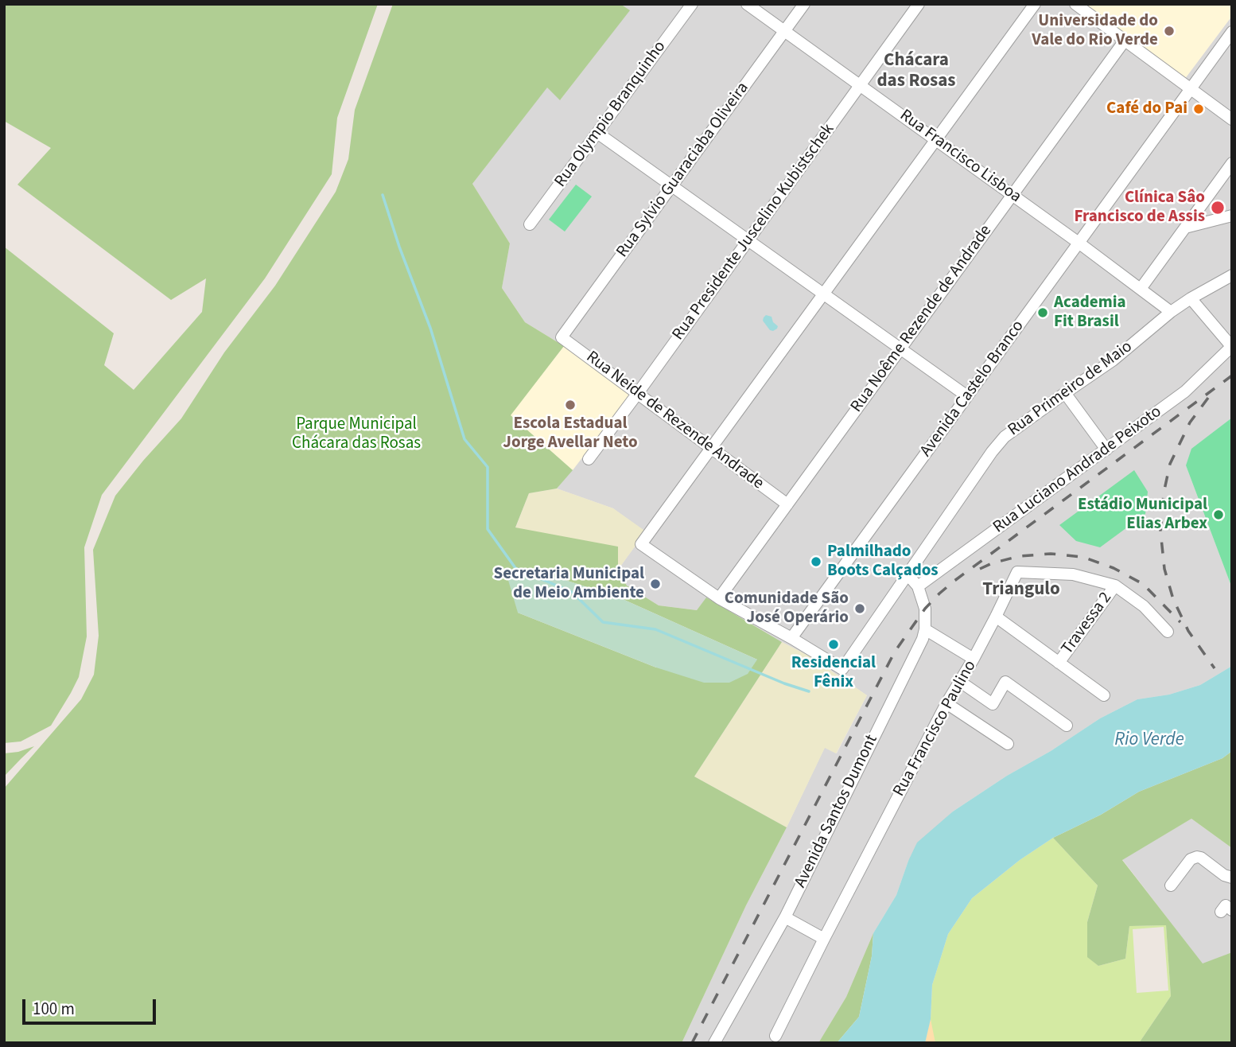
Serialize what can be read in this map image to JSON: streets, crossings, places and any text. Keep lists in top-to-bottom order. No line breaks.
{"streets":{"street":["Rua Olympio Branquinho","Rua Francisco Lisboa","Rua Sylvio Guaraciaba Oliveira","Rua Presidente Juscelino Kubistschek","Rua Noême Rezende de Andrade","Avenida Castelo Branco","Rua Primeiro de Maio","Rua Neide de Rezende Andrade","Rua Luciano Andrade Peixoto","Travessa 2","Rua Francisco Paulino","Avenida Santos Dumont"]},"crossings":[["Rua Francisco Lisboa","Rua Sylvio Guaraciaba Oliveira"],["Rua Francisco Lisboa","Rua Presidente Juscelino Kubistschek"],["Rua Francisco Lisboa","Rua Noême Rezende de Andrade"],["Rua Francisco Lisboa","Avenida Castelo Branco"],["Rua Francisco Lisboa","Rua Primeiro de Maio"],["Rua Sylvio Guaraciaba Oliveira","Rua Neide de Rezende Andrade"],["Rua Presidente Juscelino Kubistschek","Rua Neide de Rezende Andrade"],["Rua Noême Rezende de Andrade","Rua Neide de Rezende Andrade"],["Avenida Castelo Branco","Rua Primeiro de Maio"],["Rua Luciano Andrade Peixoto","Avenida Santos Dumont"],["Travessa 2","Rua Francisco Paulino"]],"districts":["Chácara das Rosas","Triangulo"],"water":["Rio Verde"],"parks":["Parque Municipal Chácara das Rosas"],"places":["Universidade do Vale do Rio Verde","Café do Pai","Clínica Sâo Francisco de Assis","Academia Fit Brasil","Escola Estadual Jorge Avellar Neto","Estádio Municipal Elias Arbex","Palmilhado Boots Calçados","Secretaria Municipal de Meio Ambiente","Comunidade São José Operário","Residencial Fênix"],"scale_bar":"100 m"}
